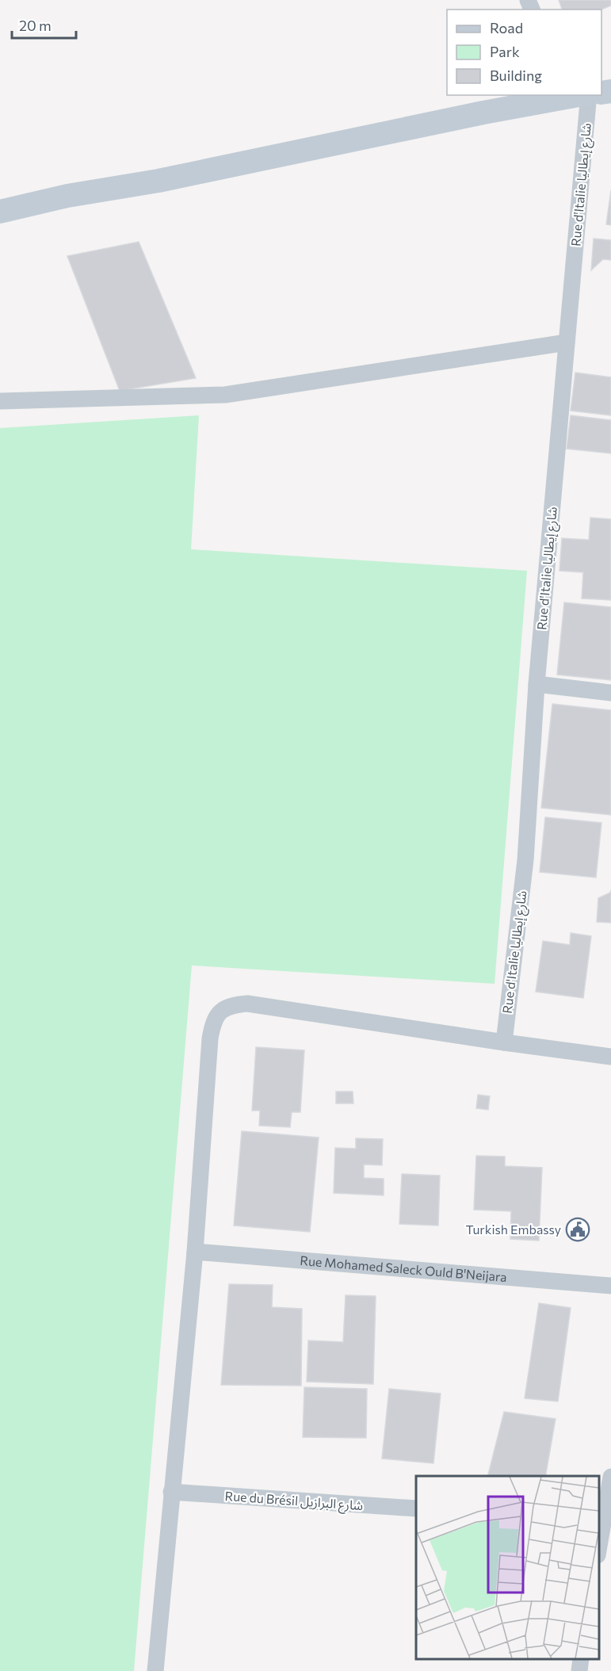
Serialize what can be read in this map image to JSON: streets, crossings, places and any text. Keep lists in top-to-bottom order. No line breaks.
{"streets":{"street":["Rue d'Italie شارع إيطاليا","Rue Mohamed Saleck Ould B'Neijara","Rue du Brésil شارع البرازيل"]},"places":{"public building":["Turkish Embassy"]},"legend":["Road","Park","Building"],"scale_bar":"20 m"}
